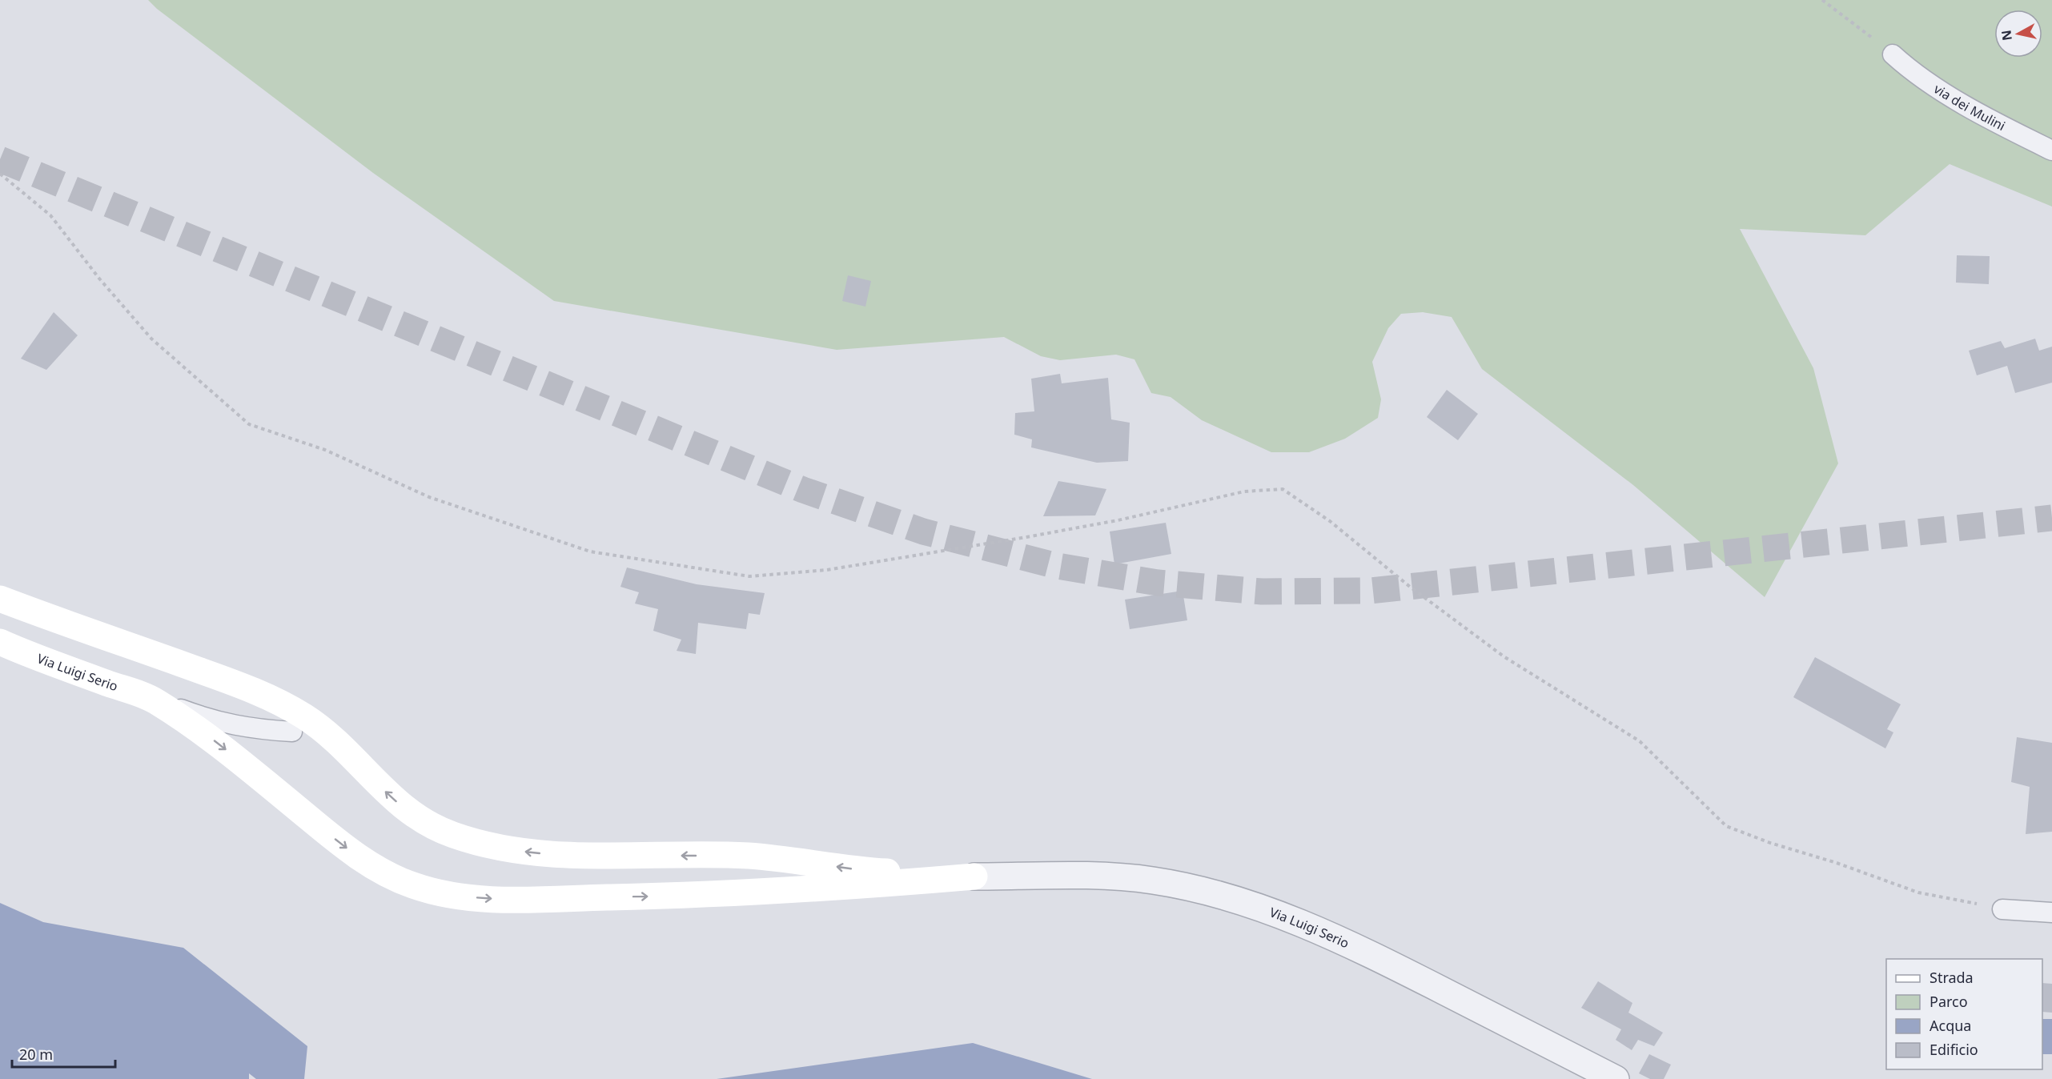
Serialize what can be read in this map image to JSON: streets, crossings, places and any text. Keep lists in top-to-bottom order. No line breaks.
{"streets":{"main road":["Via Luigi Serio"],"lane":["via dei Mulini"]},"legend":["Strada","Parco","Acqua","Edificio"],"scale_bar":"20 m","north":"left"}
